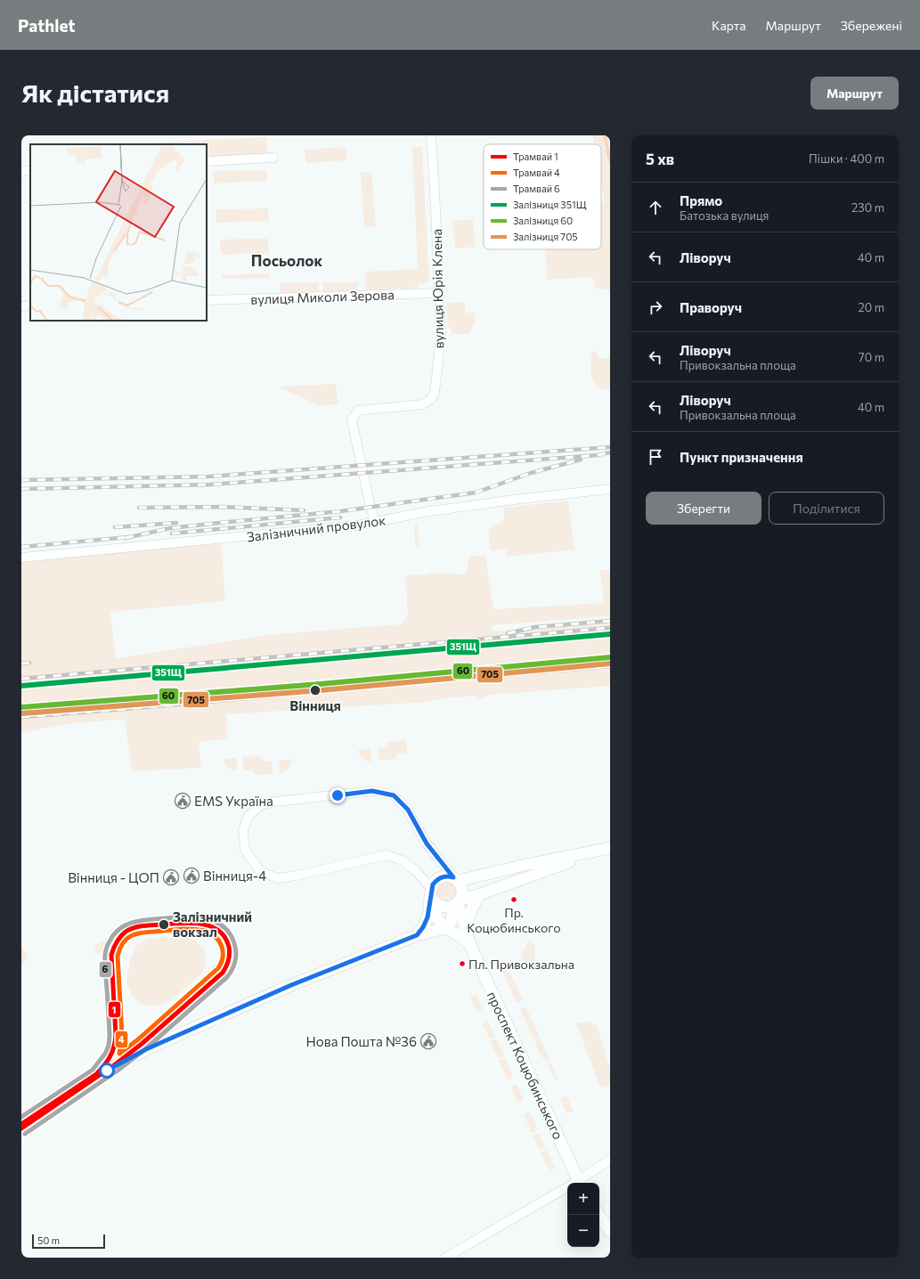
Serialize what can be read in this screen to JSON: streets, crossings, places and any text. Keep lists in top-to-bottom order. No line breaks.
{"streets":{"main road":["проспект Коцюбинського"],"street":["вулиця Юрія Клена","вулиця Миколи Зерова","Залізничний провулок"]},"crossings":[["вулиця Юрія Клена","вулиця Миколи Зерова"],["вулиця Юрія Клена","Залізничний провулок"]],"districts":["Посьолок"],"places":{"other":["Вінниця","Пр. Коцюбинського","Залізничний вокзал","Пл. Привокзальна"],"public building":["EMS Україна","Вінниця-4","Вінниця - ЦОП","Нова Пошта №36"]},"lines":["rail line 351Щ","rail line 60","rail line 705","tram line 6","tram line 1","tram line 4"],"legend":["Трамвай 1","Трамвай 4","Трамвай 6","Залізниця 351Щ","Залізниця 60","Залізниця 705"],"scale_bar":"50 m","page":{"header":"Pathlet","nav":["Карта","Маршрут","Збережені"],"buttons":["Маршрут",["Зберегти","Поділитися"]],"title":"Як дістатися","heading":["5 хв","Пішки · 400 m"],"list":[["Прямо","Батозька вулиця","230 m"],["Ліворуч","40 m"],["Праворуч","20 m"],["Ліворуч","Привокзальна площа","70 m"],["Ліворуч","Привокзальна площа","40 m"],"Пункт призначення"],"map_buttons":["+","−"],"scale":"50 m"}}
